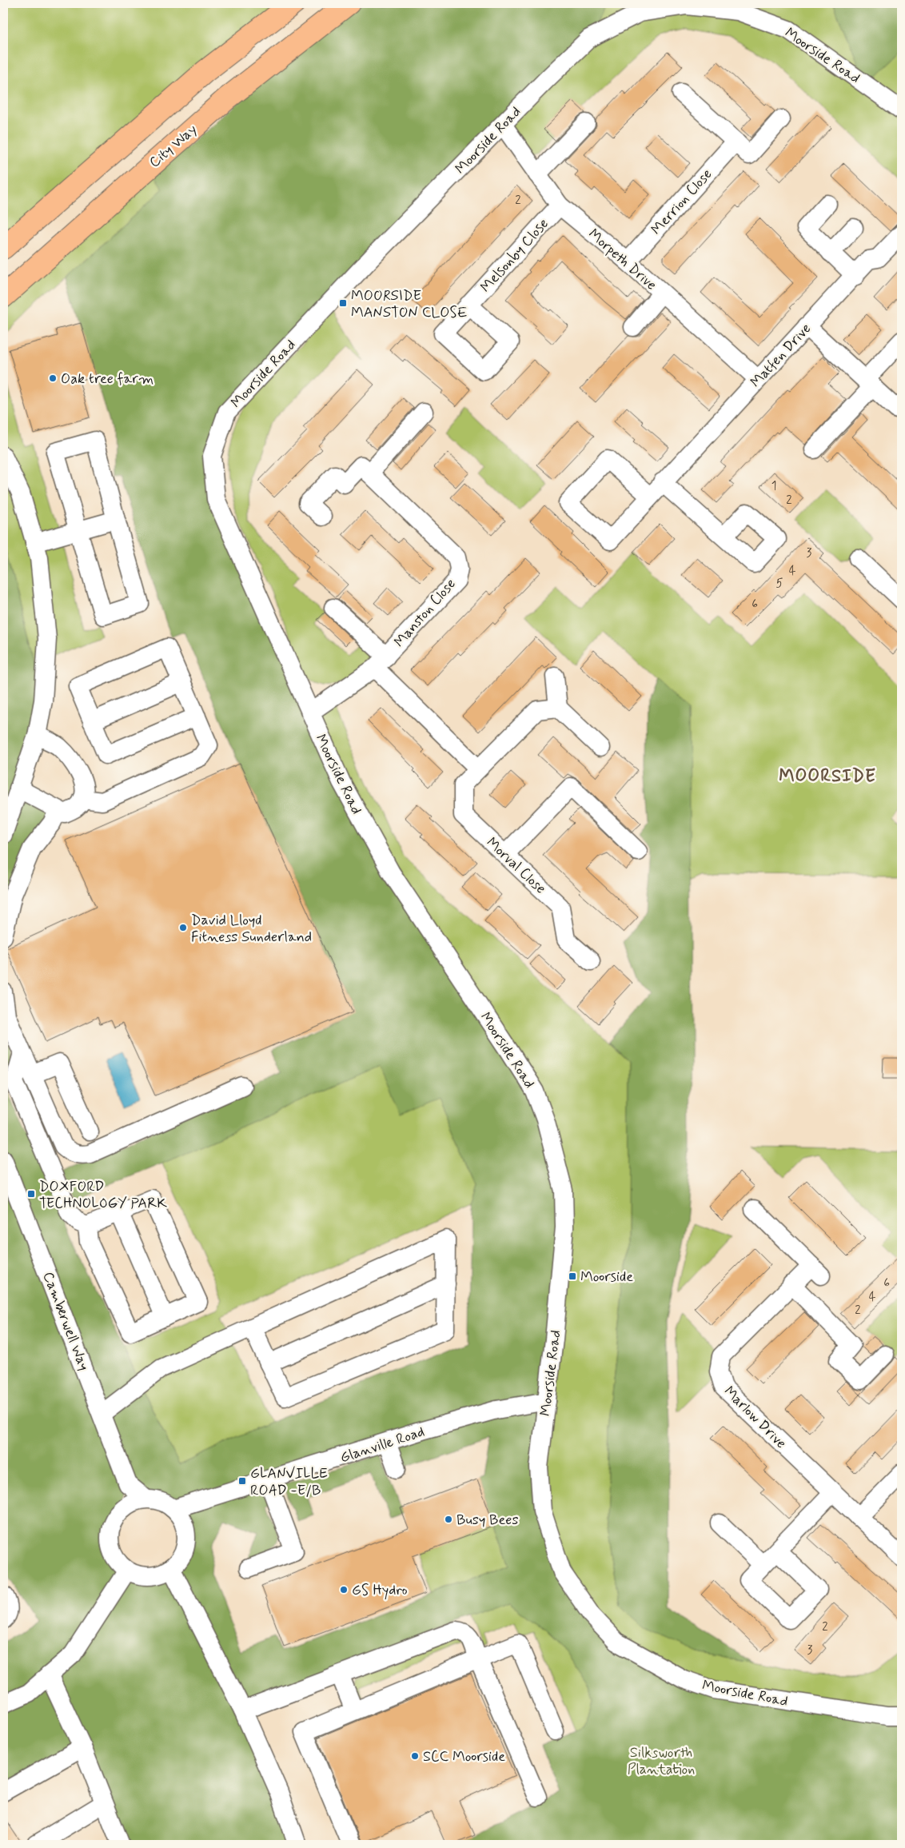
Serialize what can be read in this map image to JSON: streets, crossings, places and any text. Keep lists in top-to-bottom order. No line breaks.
{"streets":{"main road":["City Way"],"street":["Moorside Road","Merrion Close","Melsonby Close","Morpeth Drive","Matfen Drive","Manston Close","Morval Close","Camberwell Way","Marlow Drive","Glanville Road"]},"crossings":[["Moorside Road","Morpeth Drive"],["Moorside Road","Manston Close"],["Moorside Road","Glanville Road"],["Merrion Close","Morpeth Drive"],["Melsonby Close","Morpeth Drive"],["Morpeth Drive","Matfen Drive"]],"districts":["MOORSIDE"],"parks":["Silksworth Plantation"],"places":{"transit":["MOORSIDE MANSTON CLOSE","DOXFORD TECHNOLOGY PARK","Moorside","GLANVILLE ROAD -E/B"],"other":["Oak tree farm","David Lloyd Fitness Sunderland","Busy Bees","GS Hydro","SCC Moorside"]},"house_numbers":["2","1","2","3","4","5","6","6","4","2","2","3"]}
